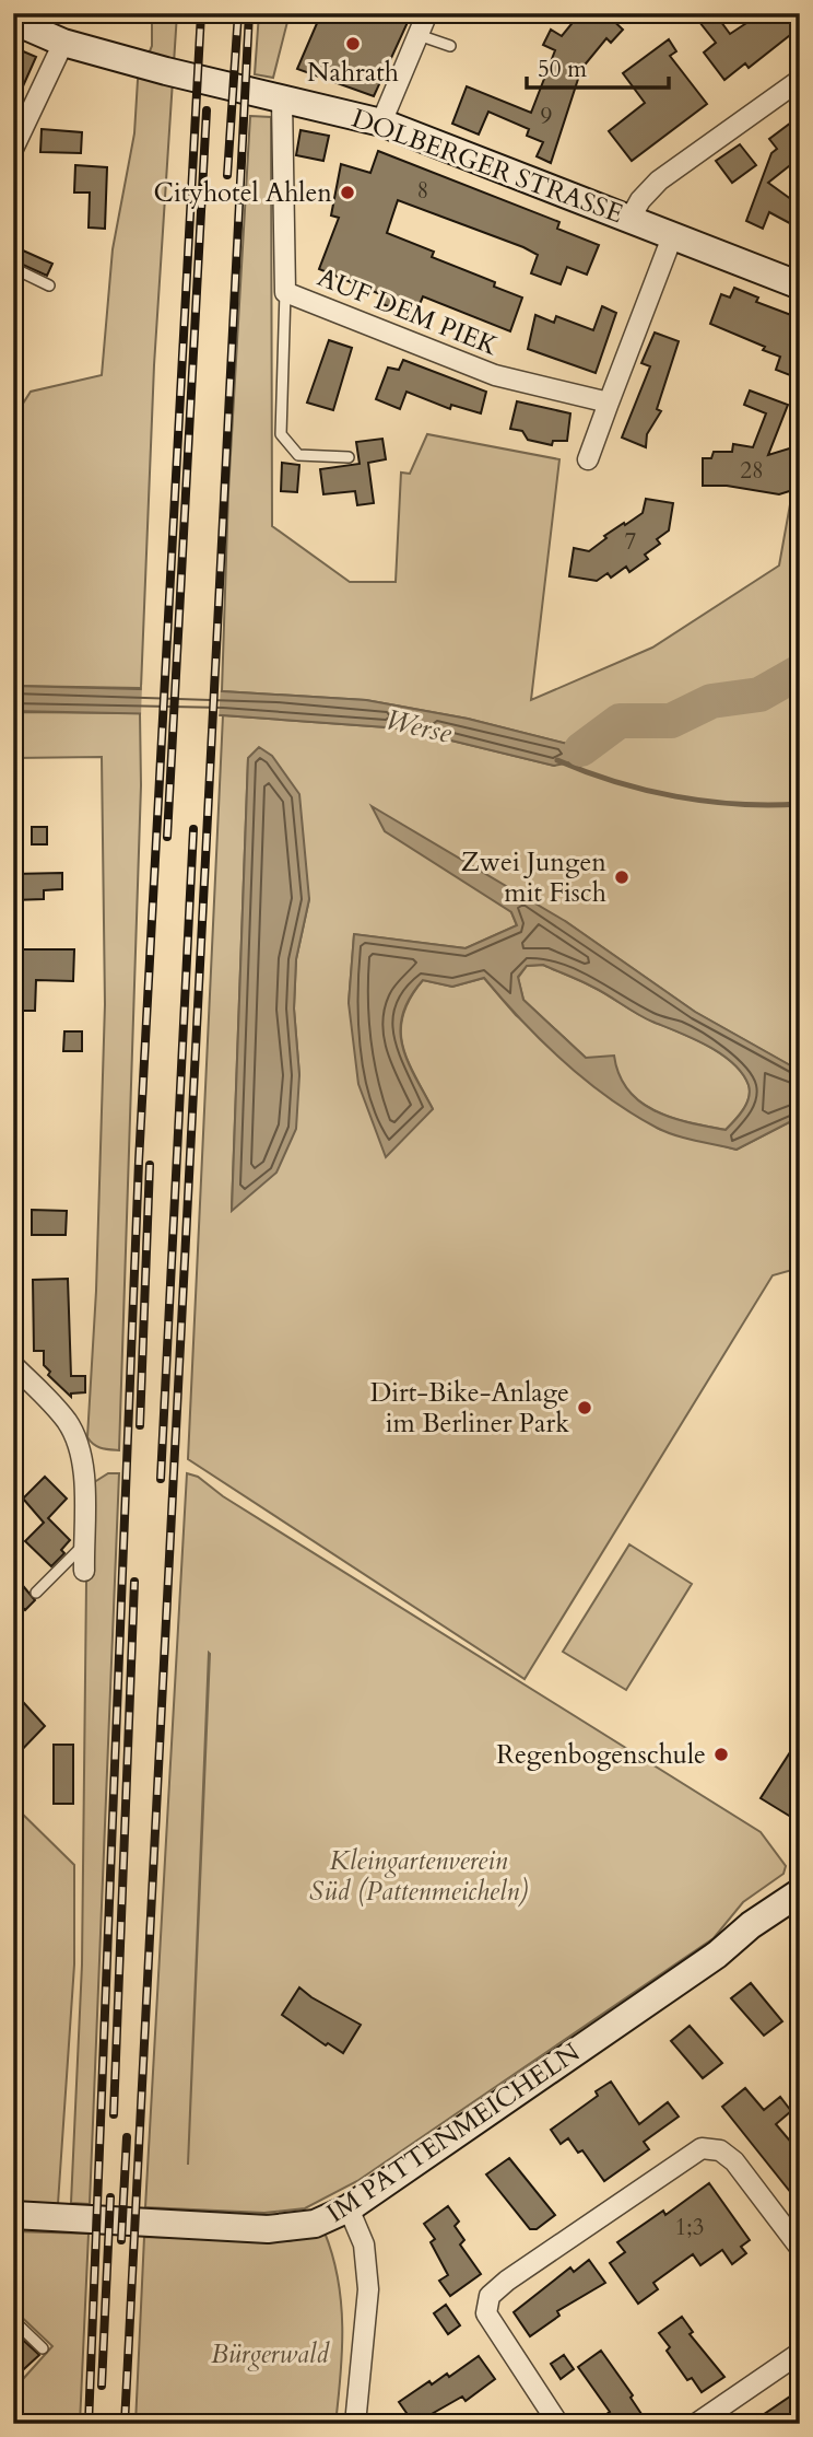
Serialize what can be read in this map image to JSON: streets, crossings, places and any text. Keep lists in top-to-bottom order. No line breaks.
{"streets":{"street":["DOLBERGER STRASSE","AUF DEM PIEK","IM PATTENMEICHELN"]},"crossings":[["DOLBERGER STRASSE","AUF DEM PIEK"]],"water":["Werse"],"parks":["Kleingartenverein Süd (Pattenmeicheln)","Bürgerwald"],"places":["Nahrath","Cityhotel Ahlen","Zwei Jungen mit Fisch","Dirt-Bike-Anlage im Berliner Park","Regenbogenschule"],"house_numbers":["9","8","28","7","1;3"],"scale_bar":"50 m"}
